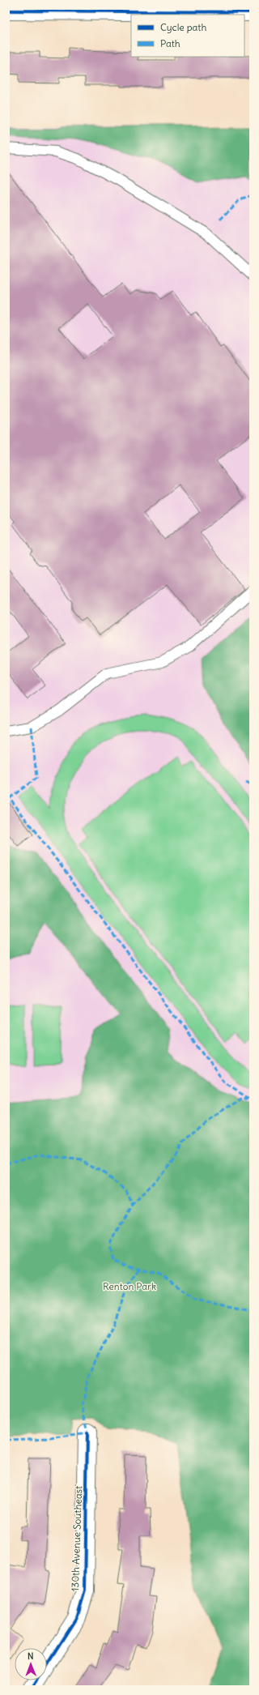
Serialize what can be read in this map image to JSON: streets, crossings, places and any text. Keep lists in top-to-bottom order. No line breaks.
{"streets":{"street":["130th Avenue Southeast"]},"parks":["Renton Park"],"legend":["Cycle path","Path"],"north":"top"}
